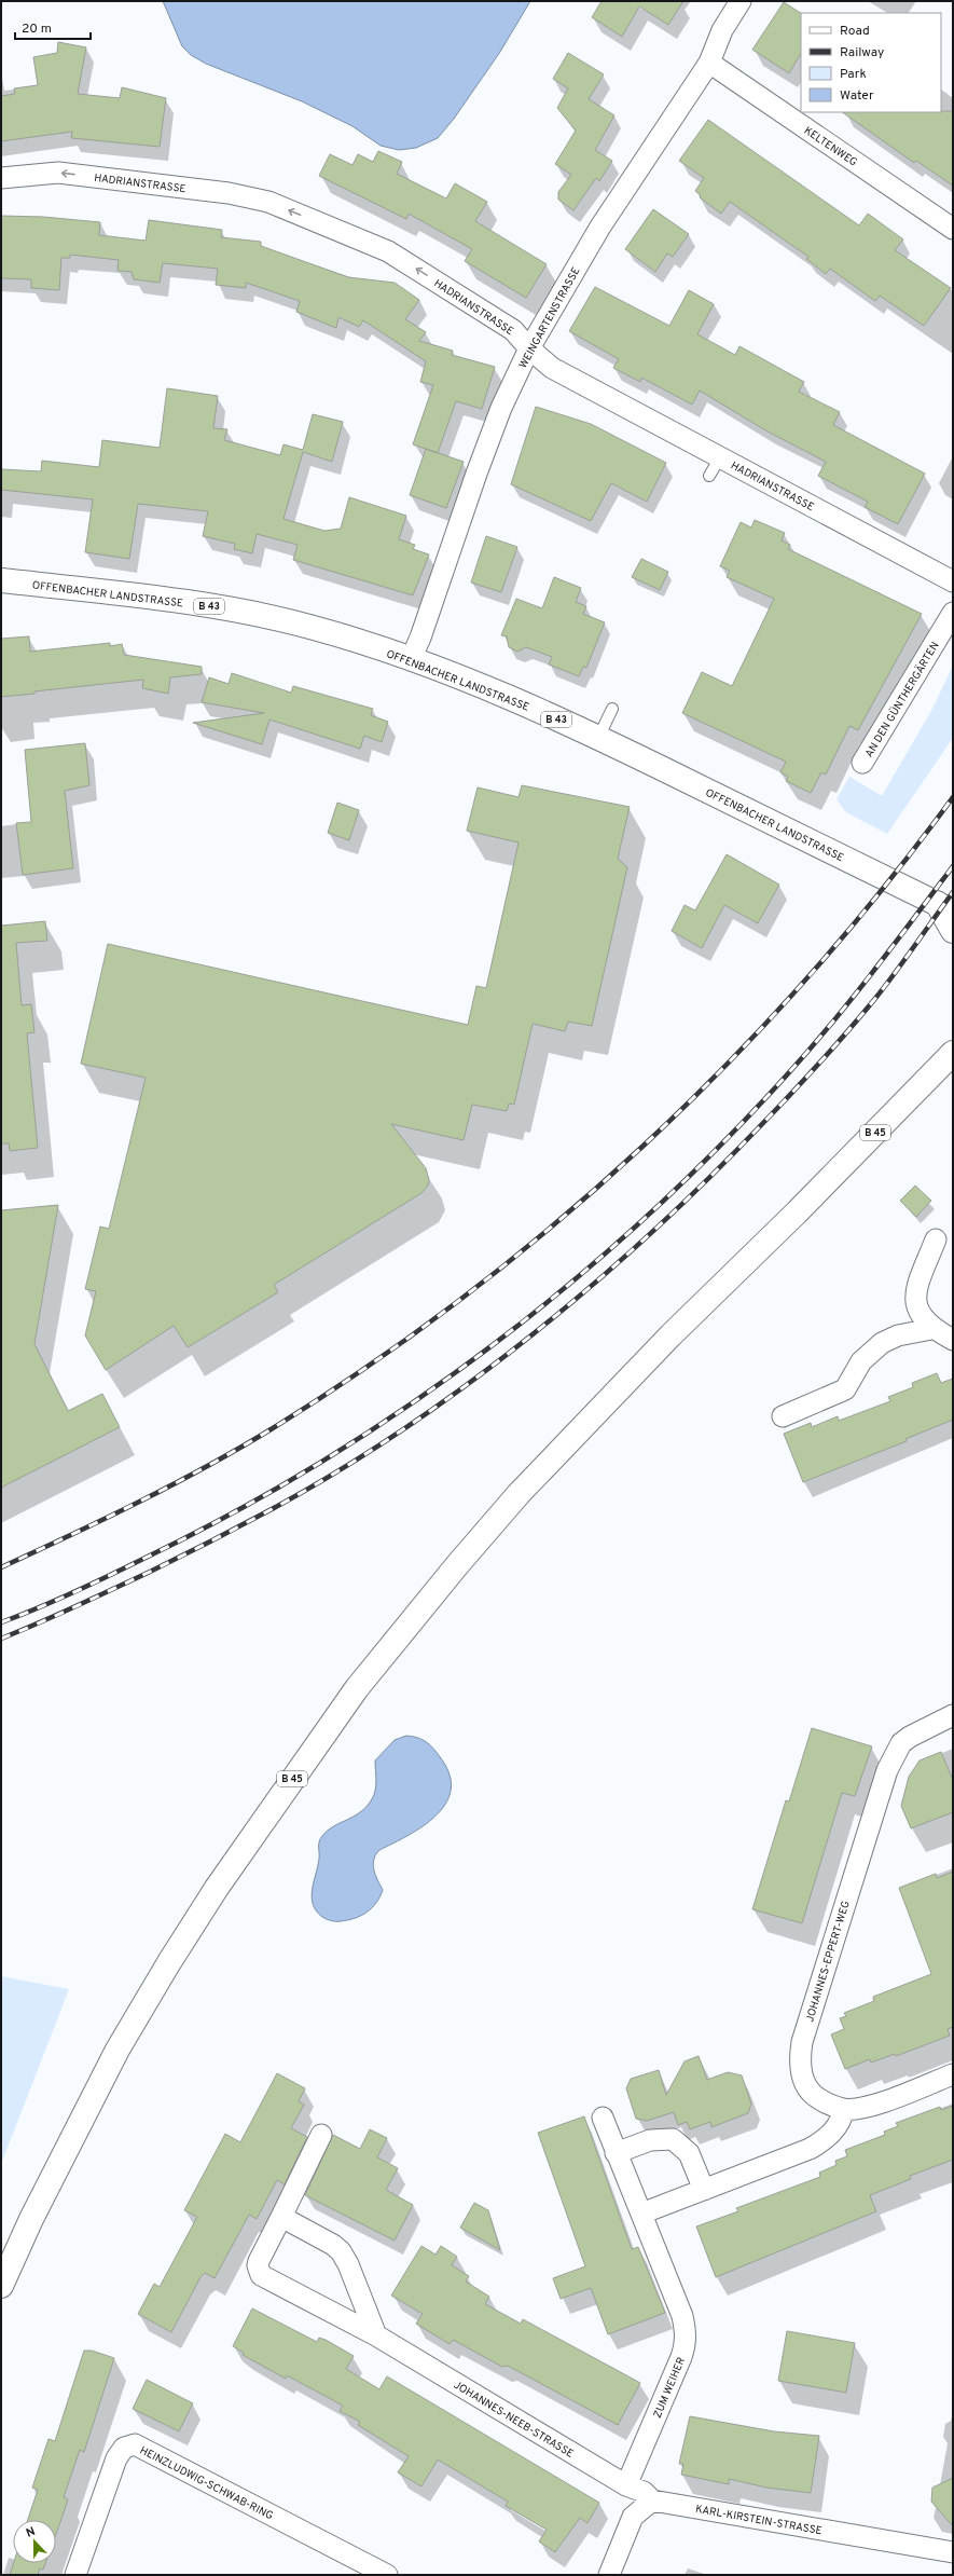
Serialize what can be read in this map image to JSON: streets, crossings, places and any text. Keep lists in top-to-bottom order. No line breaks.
{"streets":{"main road":["OFFENBACHER LANDSTRASSE","B 43","B 45"],"street":["KELTENWEG","HADRIANSTRASSE","WEINGARTENSTRASSE","AN DEN GÜNTHERGÄRTEN","JOHANNES-EPPERT-WEG","ZUM WEIHER","JOHANNES-NEEB-STRASSE","HEINZLUDWIG-SCHWAB-RING","KARL-KIRSTEIN-STRASSE"]},"crossings":[["KELTENWEG","WEINGARTENSTRASSE"],["HADRIANSTRASSE","WEINGARTENSTRASSE"],["WEINGARTENSTRASSE","OFFENBACHER LANDSTRASSE"],["OFFENBACHER LANDSTRASSE","B 43"],["ZUM WEIHER","JOHANNES-NEEB-STRASSE"],["JOHANNES-NEEB-STRASSE","KARL-KIRSTEIN-STRASSE"]],"one_way":["HADRIANSTRASSE"],"legend":["Road","Railway","Park","Water"],"scale_bar":"20 m","north":"top"}
